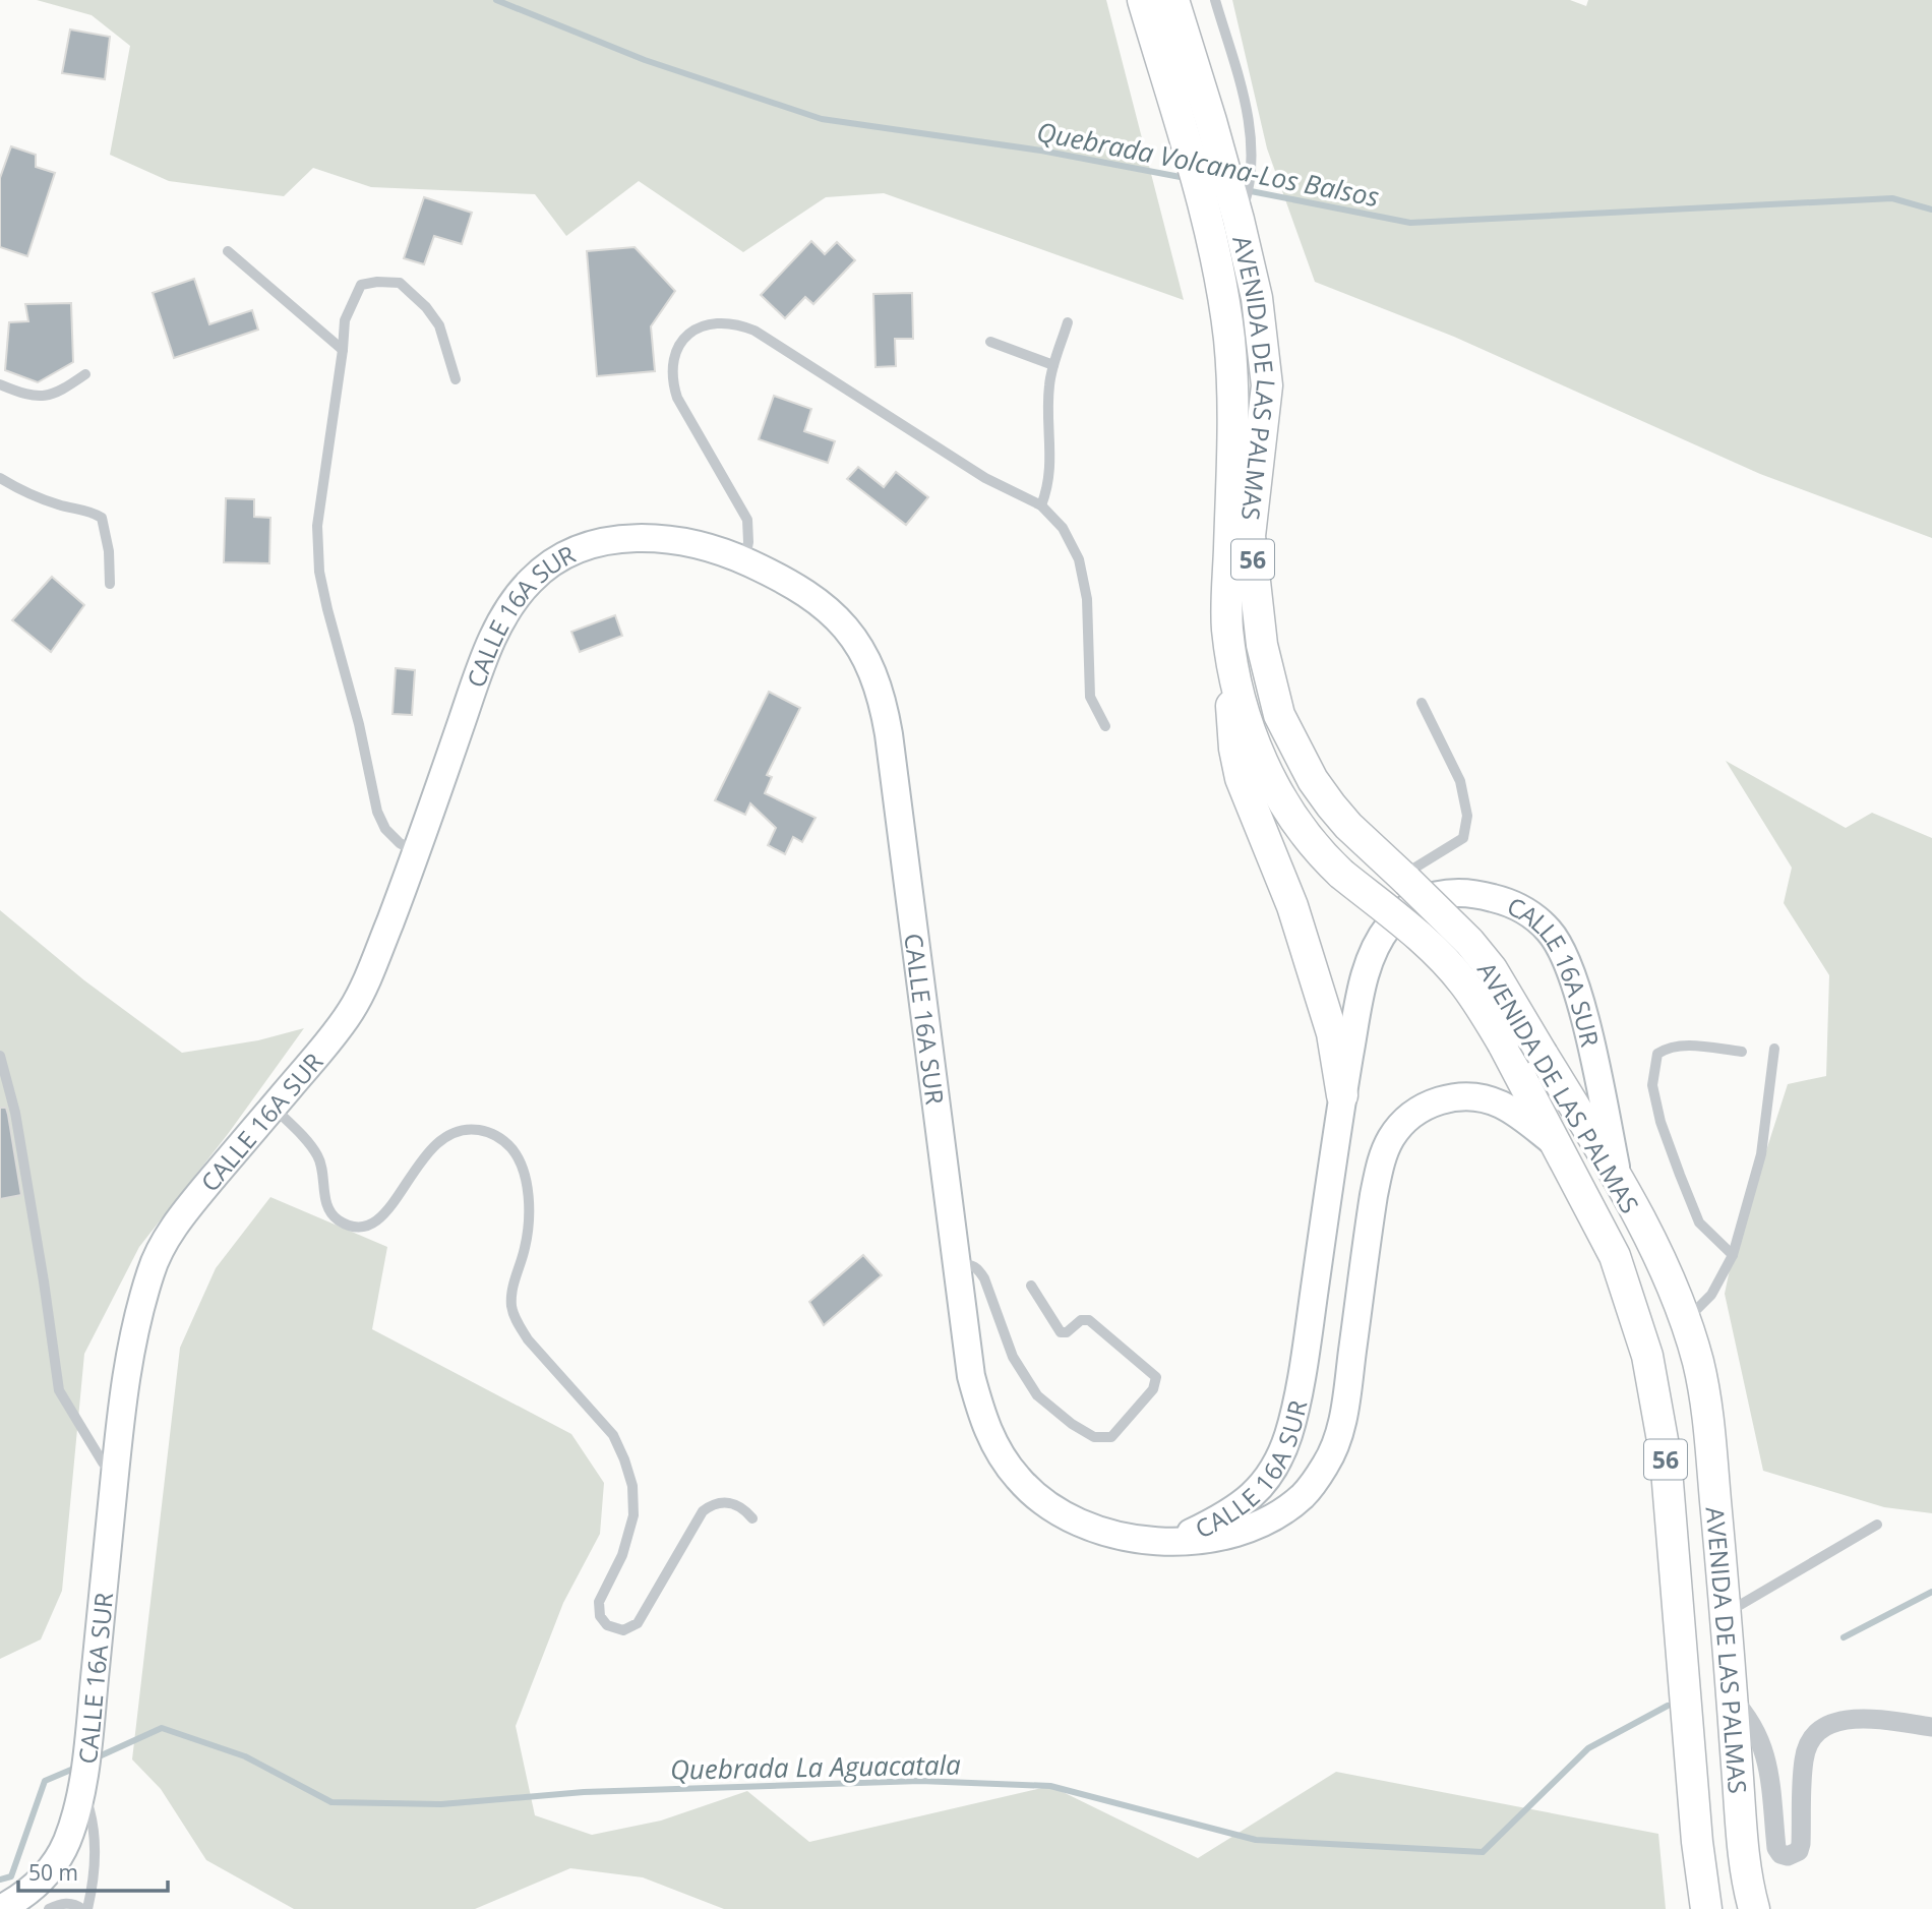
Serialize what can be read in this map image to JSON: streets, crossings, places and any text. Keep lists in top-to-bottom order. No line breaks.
{"streets":{"main road":["AVENIDA DE LAS PALMAS","56","CALLE 16A SUR"]},"crossings":[["AVENIDA DE LAS PALMAS","CALLE 16A SUR"]],"water":["Quebrada Volcana-Los Balsos","Quebrada La Aguacatala"],"scale_bar":"50 m"}
